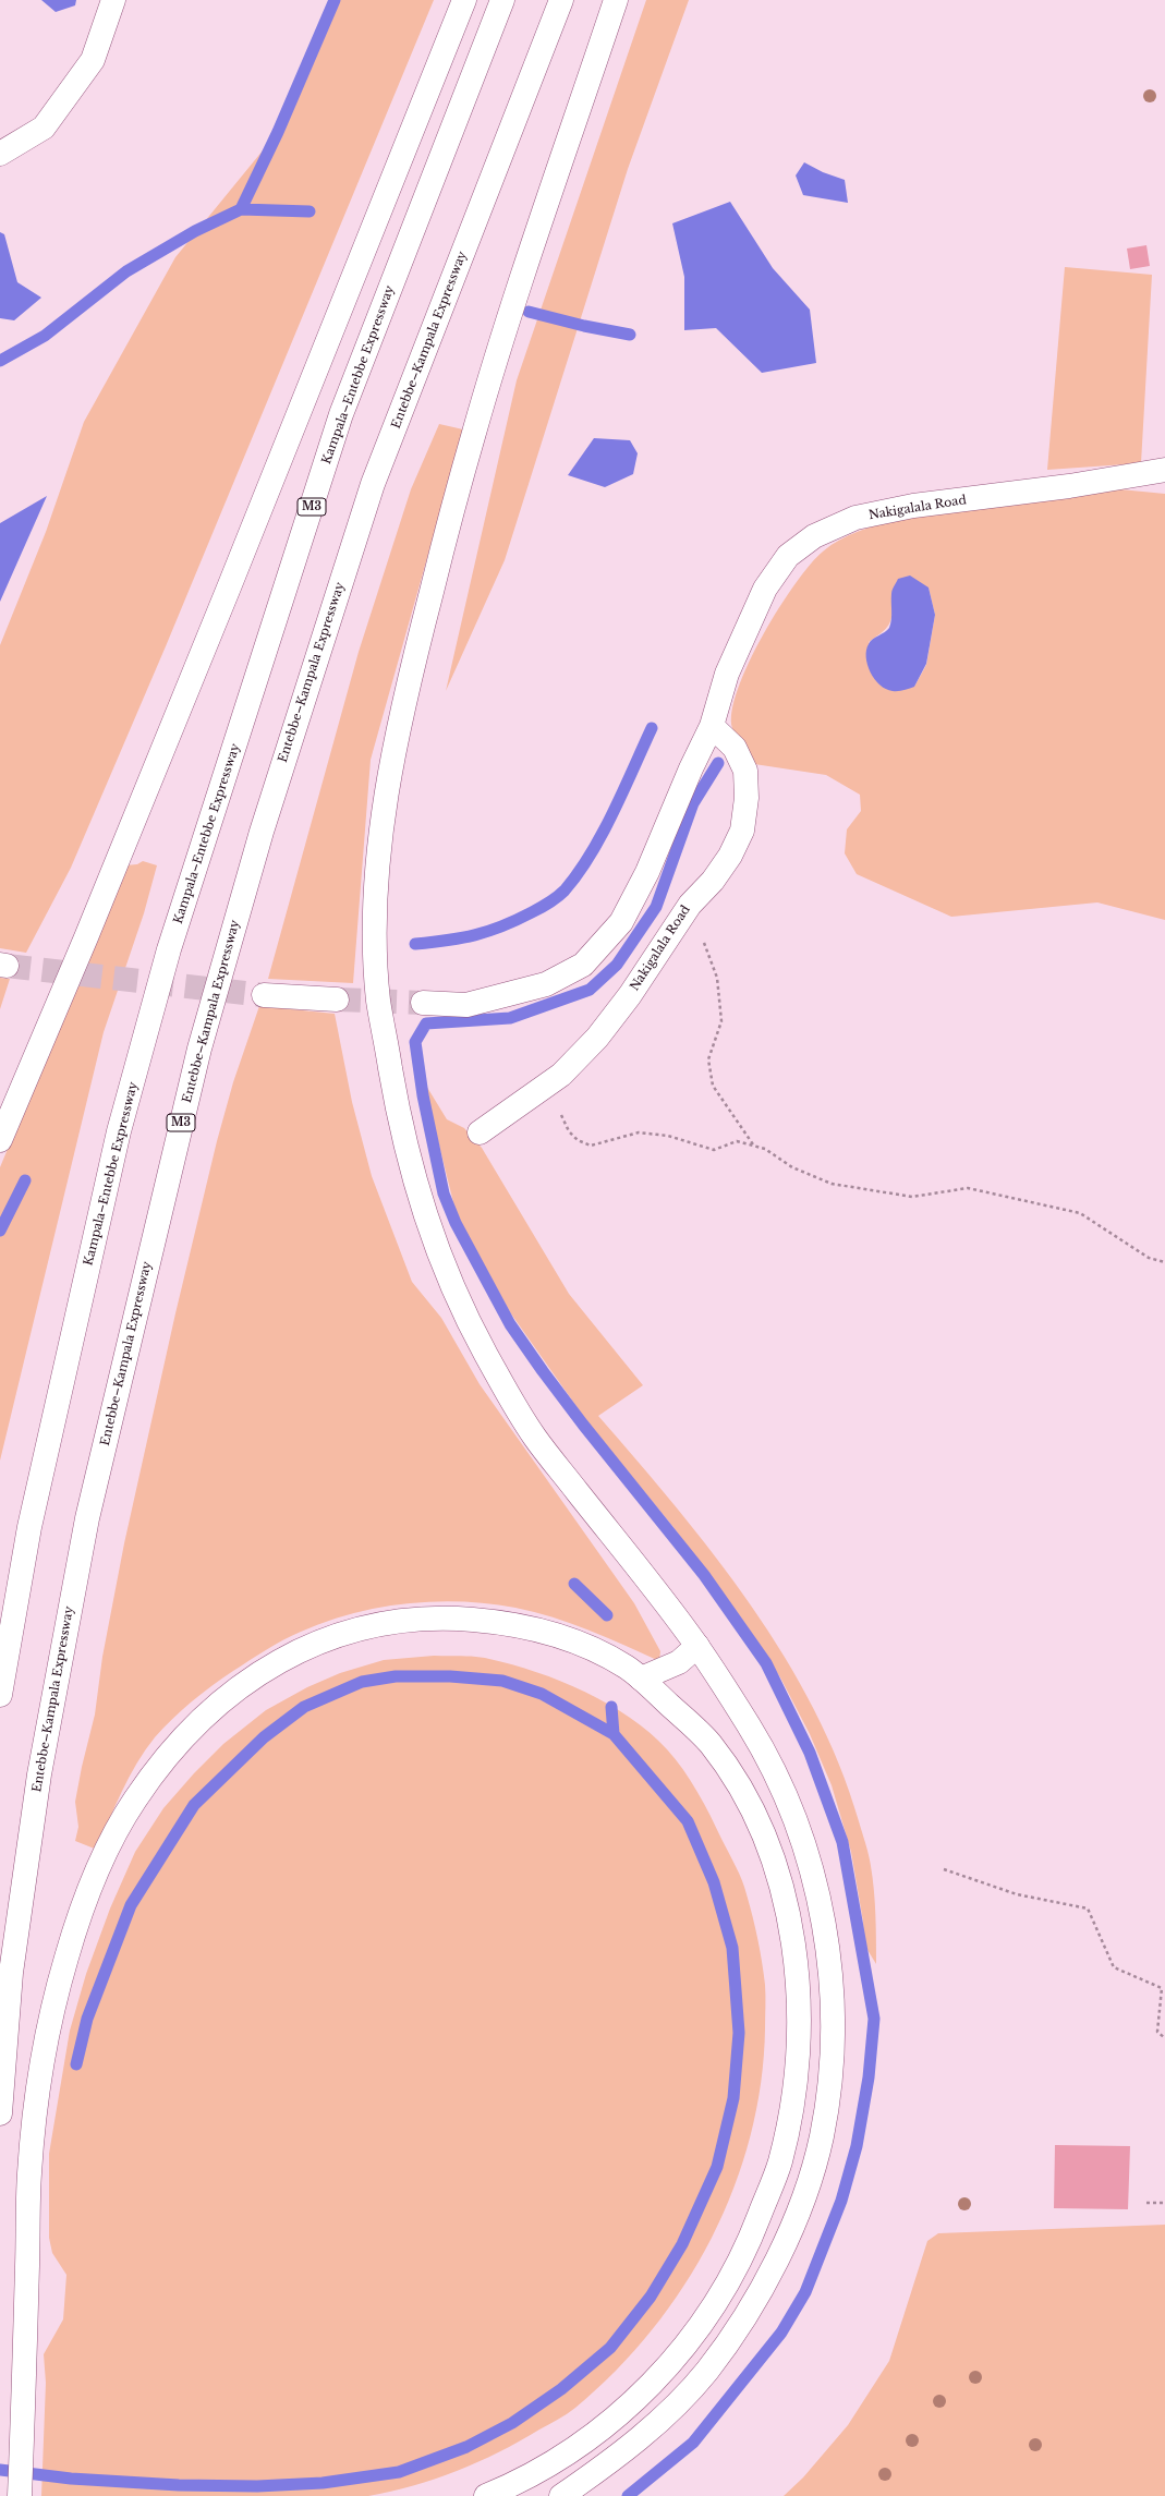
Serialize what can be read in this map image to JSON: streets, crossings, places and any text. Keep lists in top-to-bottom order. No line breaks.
{"streets":{"main road":["Entebbe–Kampala Expressway","Kampala–Entebbe Expressway","M3","Nakigalala Road"]}}
